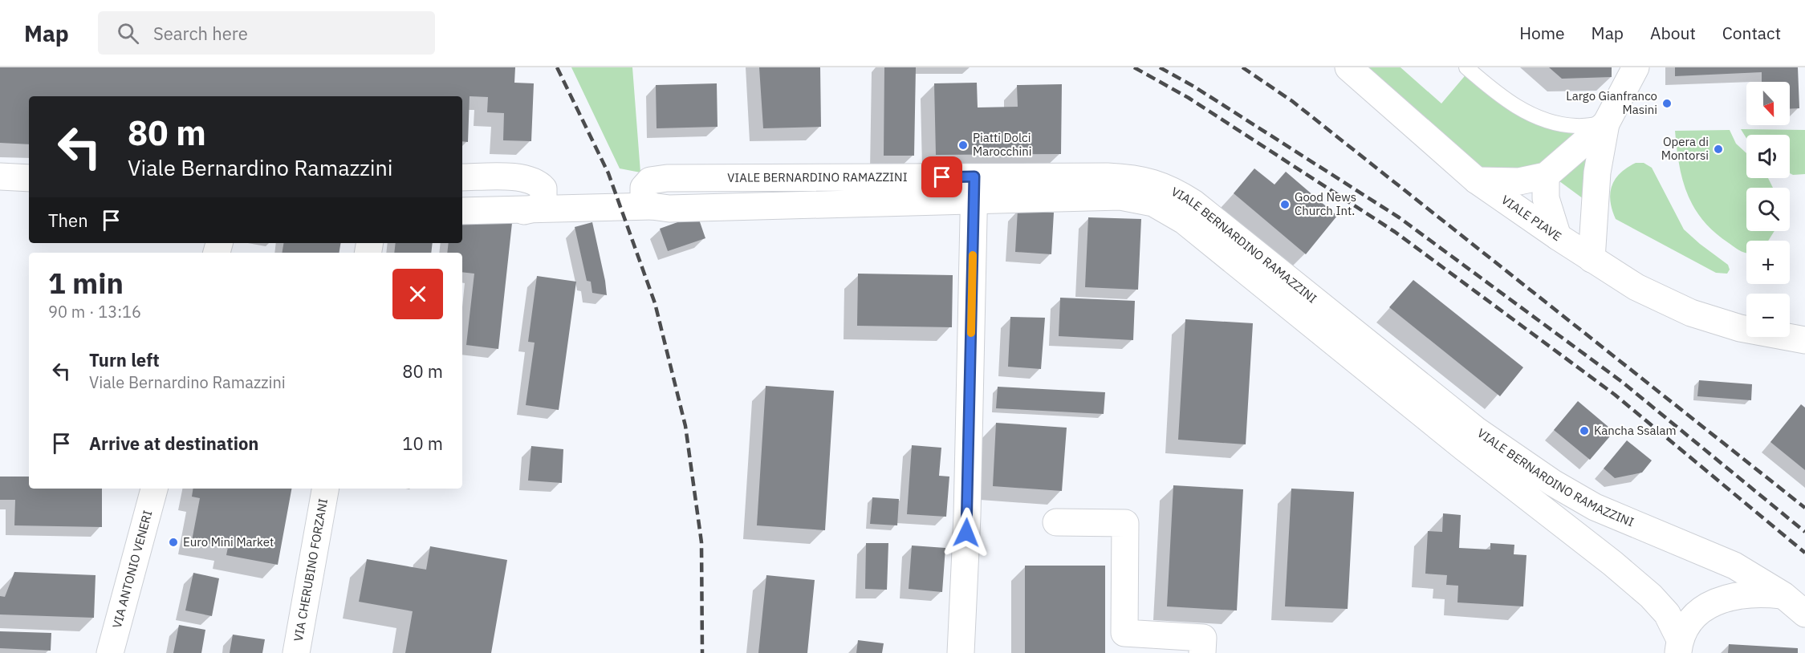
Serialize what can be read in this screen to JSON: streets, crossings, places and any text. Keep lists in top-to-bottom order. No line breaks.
{"streets":{"street":["VIALE BERNARDINO RAMAZZINI","VIALE PIAVE","VIA ANTONIO VENERI","VIA CHERUBINO FORZANI"]},"places":["Largo Gianfranco Masini","Piatti Dolci Marocchini","Opera di Montorsi","Good News Church Int.","Kancha Ssalam","Euro Mini Market"],"north":"bottom","page":{"header":"Map","search":"Search here","nav":["Home","Map","About","Contact"],"map_buttons":["+","−"],"turn":["80 m","Viale Bernardino Ramazzini"],"then":"Then","heading":["1 min","90 m · 13:16"],"list":[{"name":"Turn left","note":"Viale Bernardino Ramazzini","value":"80 m"},{"name":"Arrive at destination","value":"10 m"}]}}
